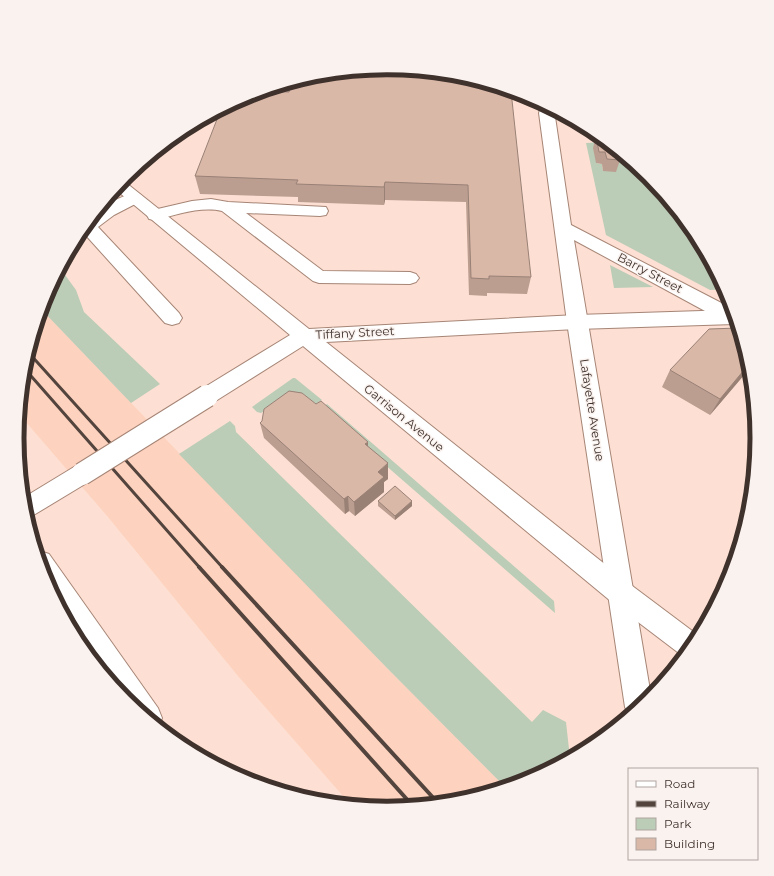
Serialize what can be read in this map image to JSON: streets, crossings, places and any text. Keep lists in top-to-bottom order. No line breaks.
{"streets":{"main road":["Barry Street","Tiffany Street","Lafayette Avenue","Garrison Avenue"]},"crossings":[["Barry Street","Lafayette Avenue"],["Tiffany Street","Lafayette Avenue"],["Tiffany Street","Garrison Avenue"],["Lafayette Avenue","Garrison Avenue"]],"legend":["Road","Railway","Park","Building"]}
